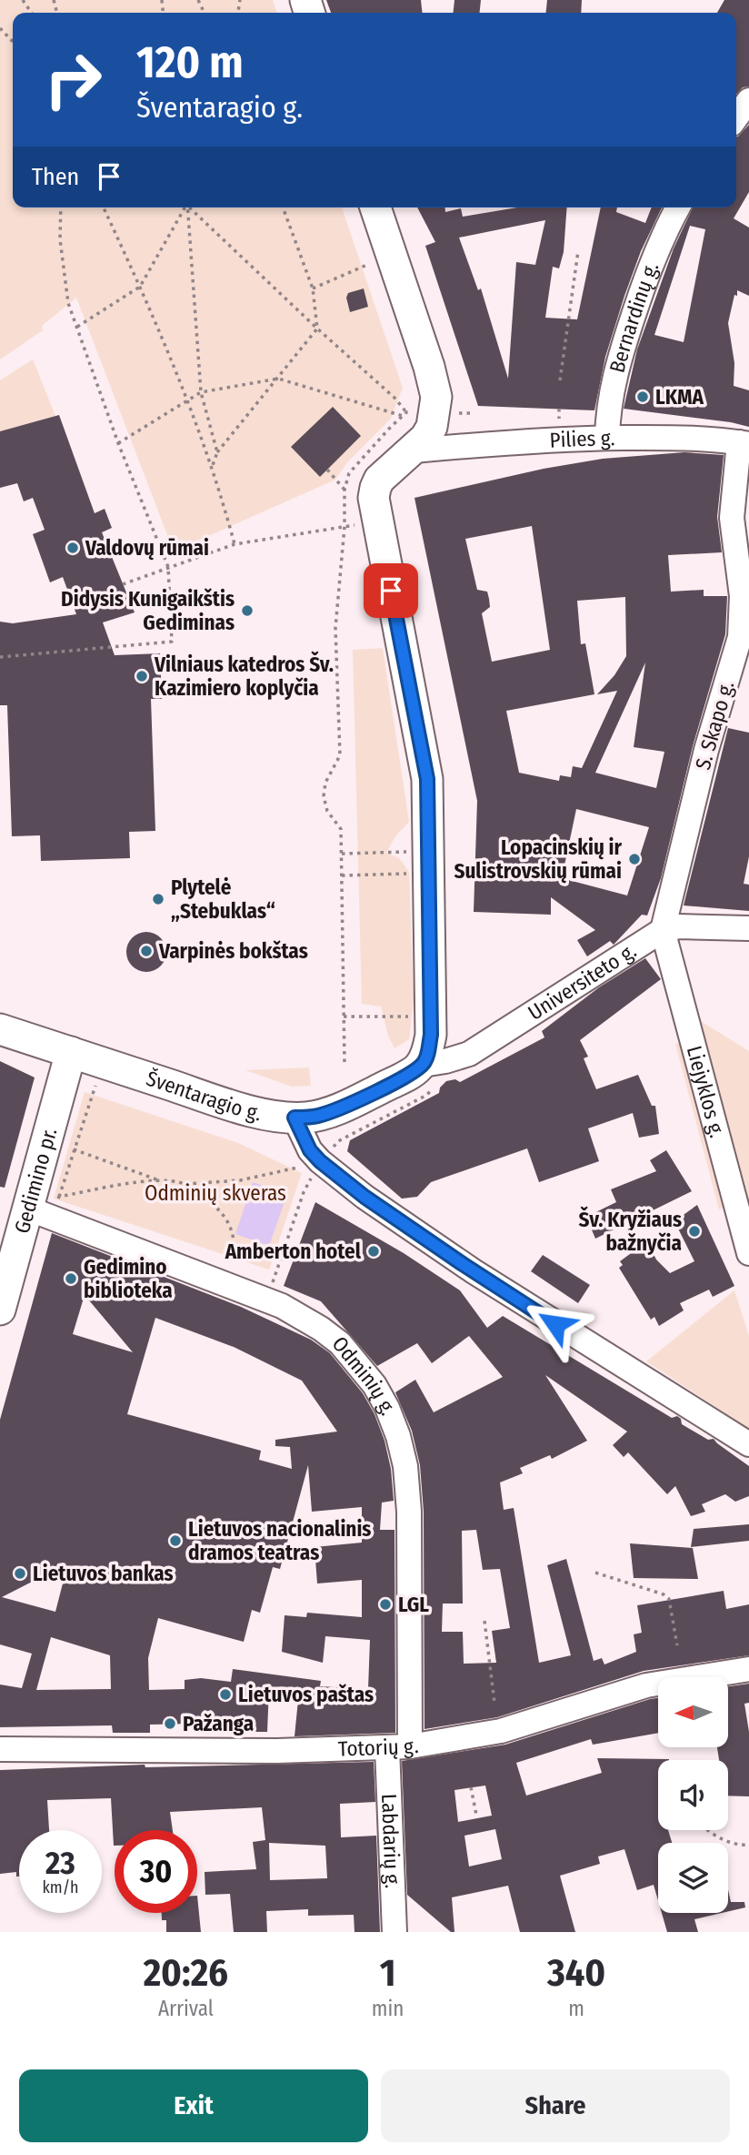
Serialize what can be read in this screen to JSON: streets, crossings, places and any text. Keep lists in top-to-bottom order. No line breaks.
{"streets":{"main road":["Šventaragio g.","Gedimino pr."],"street":["Bernardinų g.","Pilies g.","S. Skapo g.","Universiteto g.","Liejyklos g.","Odminių g.","Totorių g.","Labdarių g."]},"crossings":[["Bernardinų g.","Pilies g."],["Pilies g.","S. Skapo g."],["S. Skapo g.","Universiteto g."],["S. Skapo g.","Liejyklos g."],["Universiteto g.","Liejyklos g."],["Universiteto g.","Šventaragio g."],["Šventaragio g.","Gedimino pr."],["Gedimino pr.","Odminių g."],["Odminių g.","Totorių g."],["Odminių g.","Labdarių g."],["Totorių g.","Labdarių g."]],"parks":["Odminių skveras"],"places":["LKMA","Valdovų rūmai","Didysis Kunigaikštis Gediminas","Vilniaus katedros Šv. Kazimiero koplyčia","Lopacinskių ir Sulistrovskių rūmai","Plytelė „Stebuklas“","Varpinės bokštas","Šv. Kryžiaus bažnyčia","Amberton hotel","Gedimino biblioteka","Lietuvos nacionalinis dramos teatras","Lietuvos bankas","LGL","Lietuvos paštas","Pažanga"],"north":"left","page":{"turn":["120 m","Šventaragio g."],"then":"Then","speed":"23 km/h","limit":"30","eta":["20:26","Arrival","1","min","340","m"],"buttons":["Exit","Share"]}}
